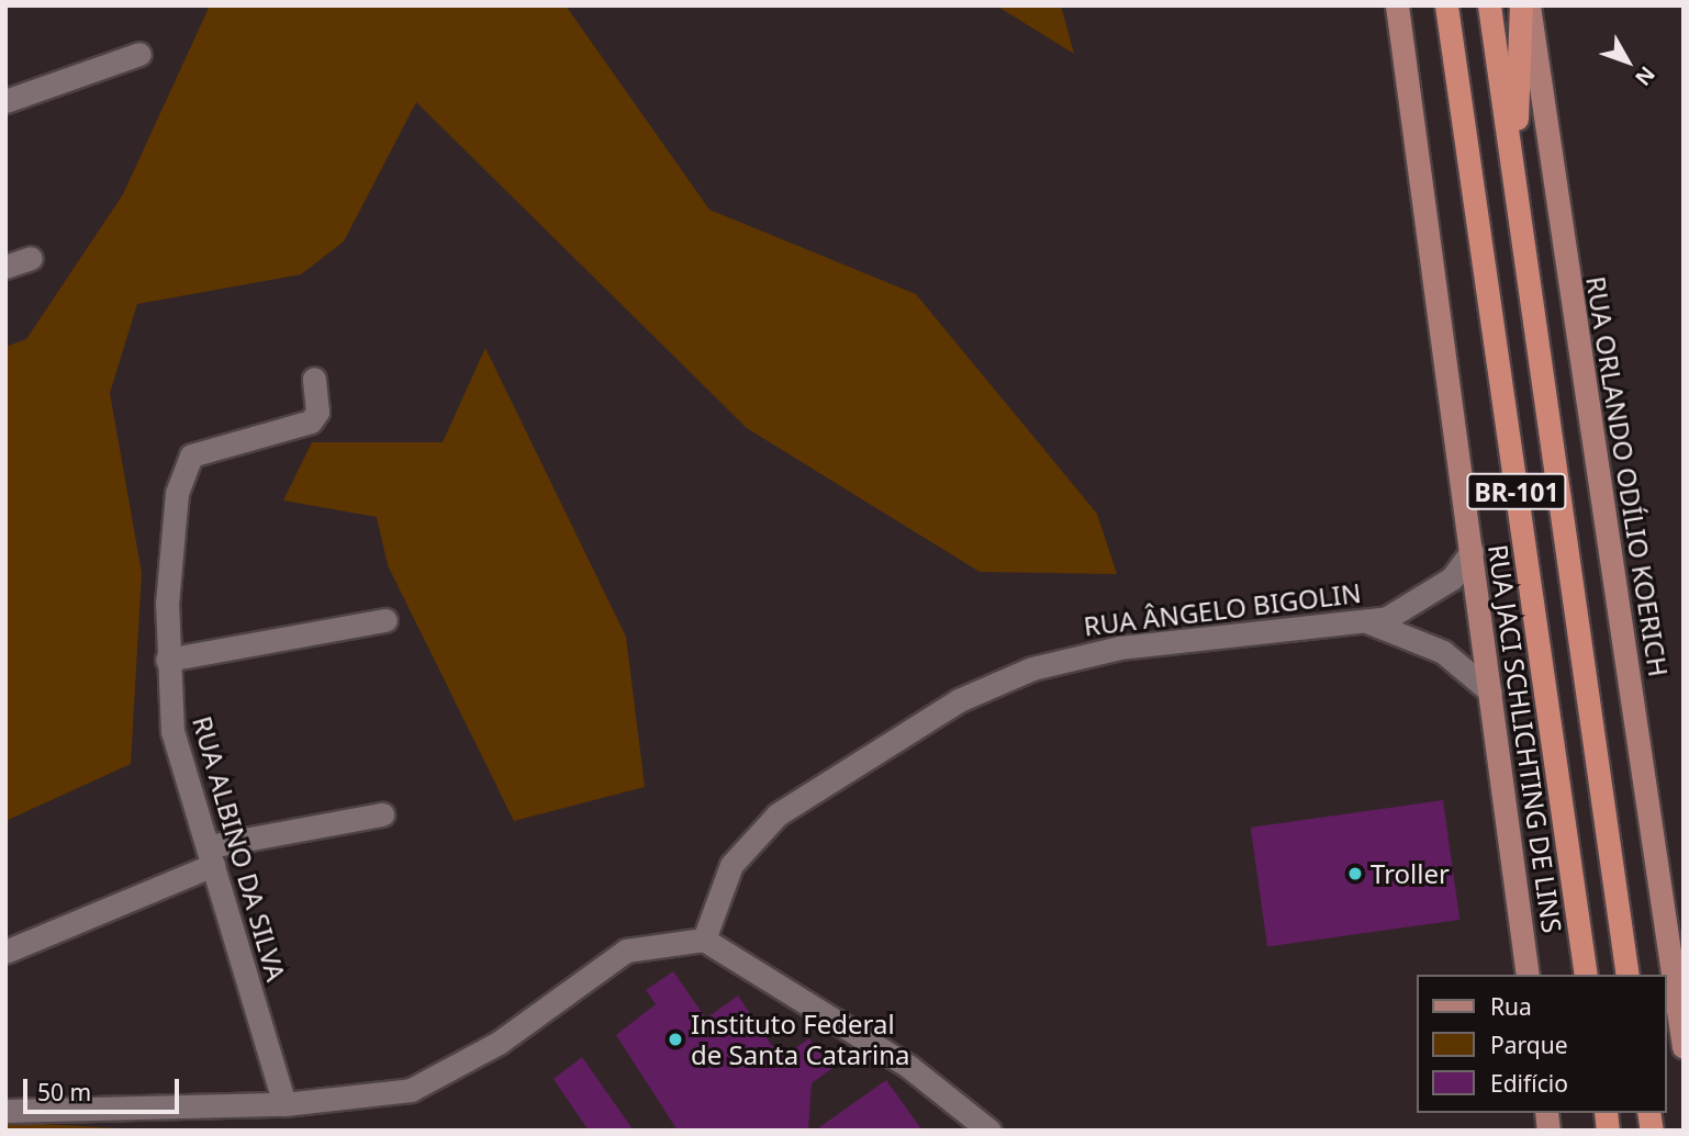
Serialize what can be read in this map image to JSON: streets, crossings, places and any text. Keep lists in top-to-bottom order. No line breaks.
{"streets":{"highway":["BR-101"],"main road":["RUA ORLANDO ODÍLIO KOERICH","RUA JACI SCHLICHTING DE LINS"],"street":["RUA ÂNGELO BIGOLIN","RUA ALBINO DA SILVA"]},"crossings":[["RUA ÂNGELO BIGOLIN","RUA JACI SCHLICHTING DE LINS"]],"places":["Troller","Instituto Federal de Santa Catarina"],"legend":["Rua","Parque","Edifício"],"scale_bar":"50 m","north":"bottom right"}
